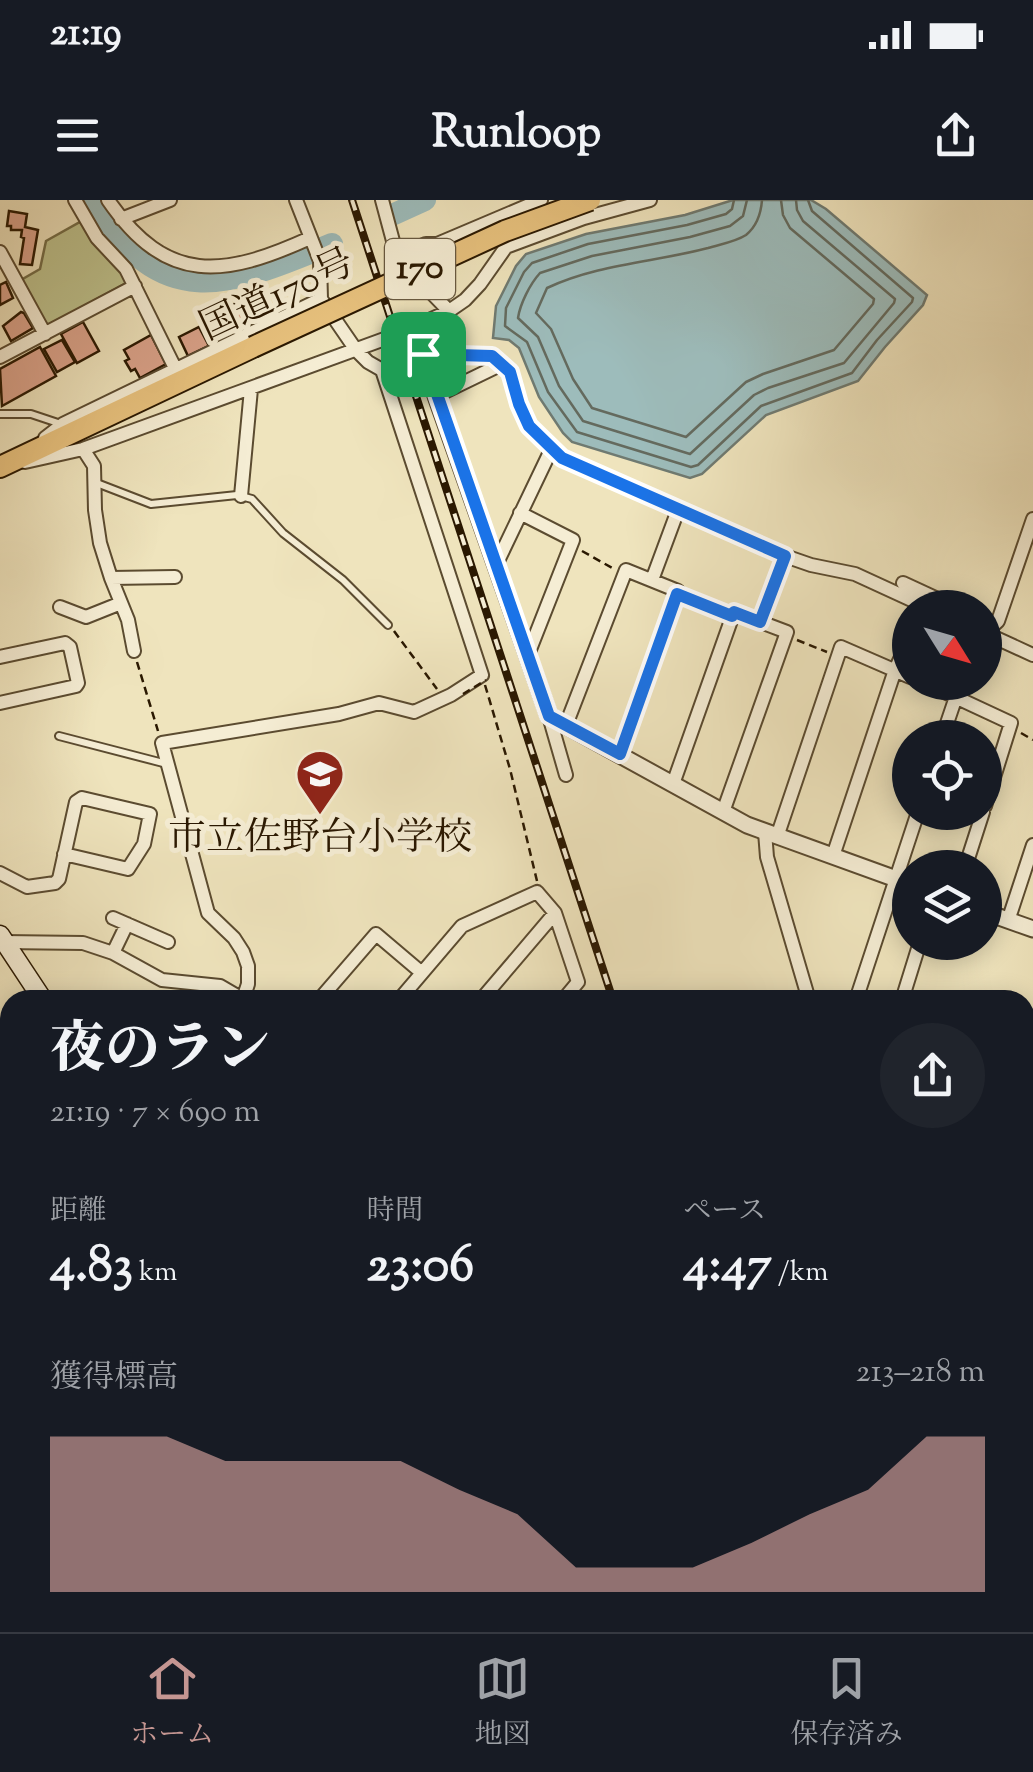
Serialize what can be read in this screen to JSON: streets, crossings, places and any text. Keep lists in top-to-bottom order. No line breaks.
{"streets":{"highway":["170","国道170号"]},"places":{"school or university":["市立佐野台小学校"]},"north":"bottom right","page":{"status":"21:19","header":"Runloop","heading":["夜のラン","21:19 · 7 × 690 m"],"stats":[["距離","4.83 km"],["時間","23:06"],["ペース","4:47 /km"]],"chart":["獲得標高","213–218 m"],"tabs":["ホーム","地図","保存済み"]}}
